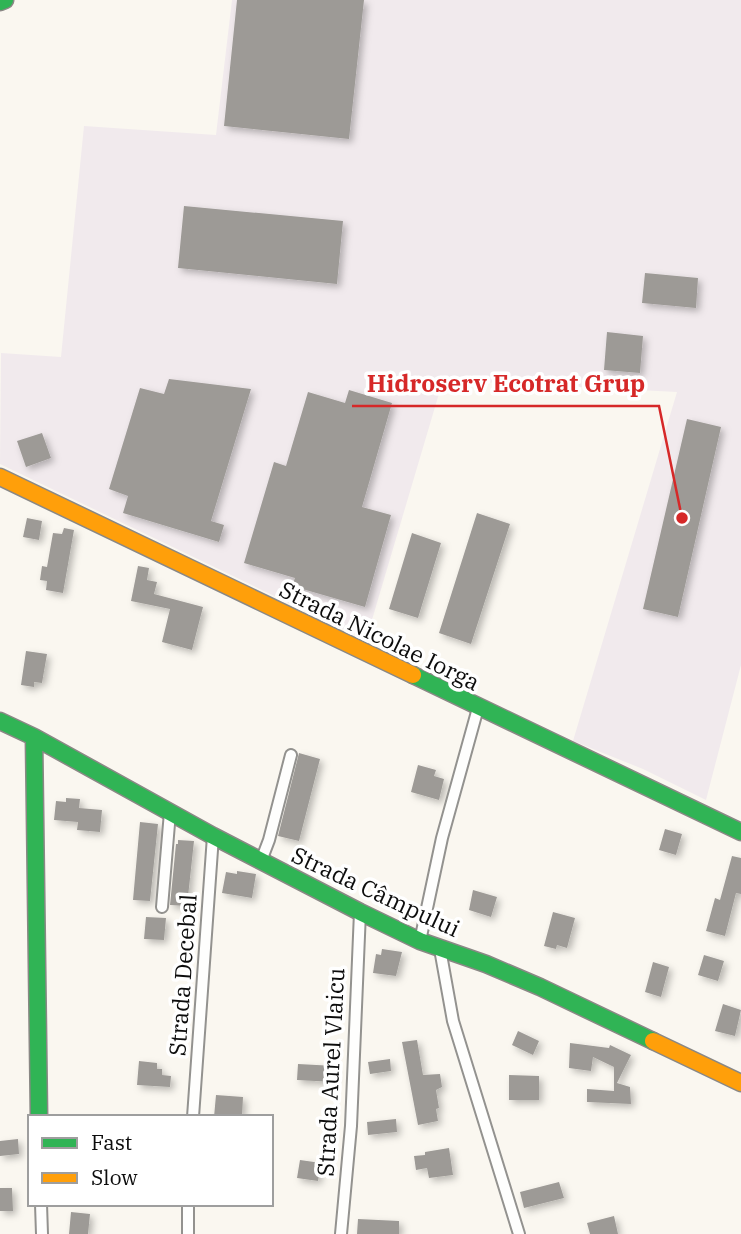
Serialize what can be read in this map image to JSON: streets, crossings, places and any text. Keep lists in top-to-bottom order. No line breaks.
{"streets":{"street":["Strada Nicolae Iorga","Strada Câmpului","Strada Decebal","Strada Aurel Vlaicu"]},"crossings":[["Strada Câmpului","Strada Decebal"],["Strada Câmpului","Strada Aurel Vlaicu"]],"places":["Hidroserv Ecotrat Grup"],"legend":["Fast","Slow"]}
